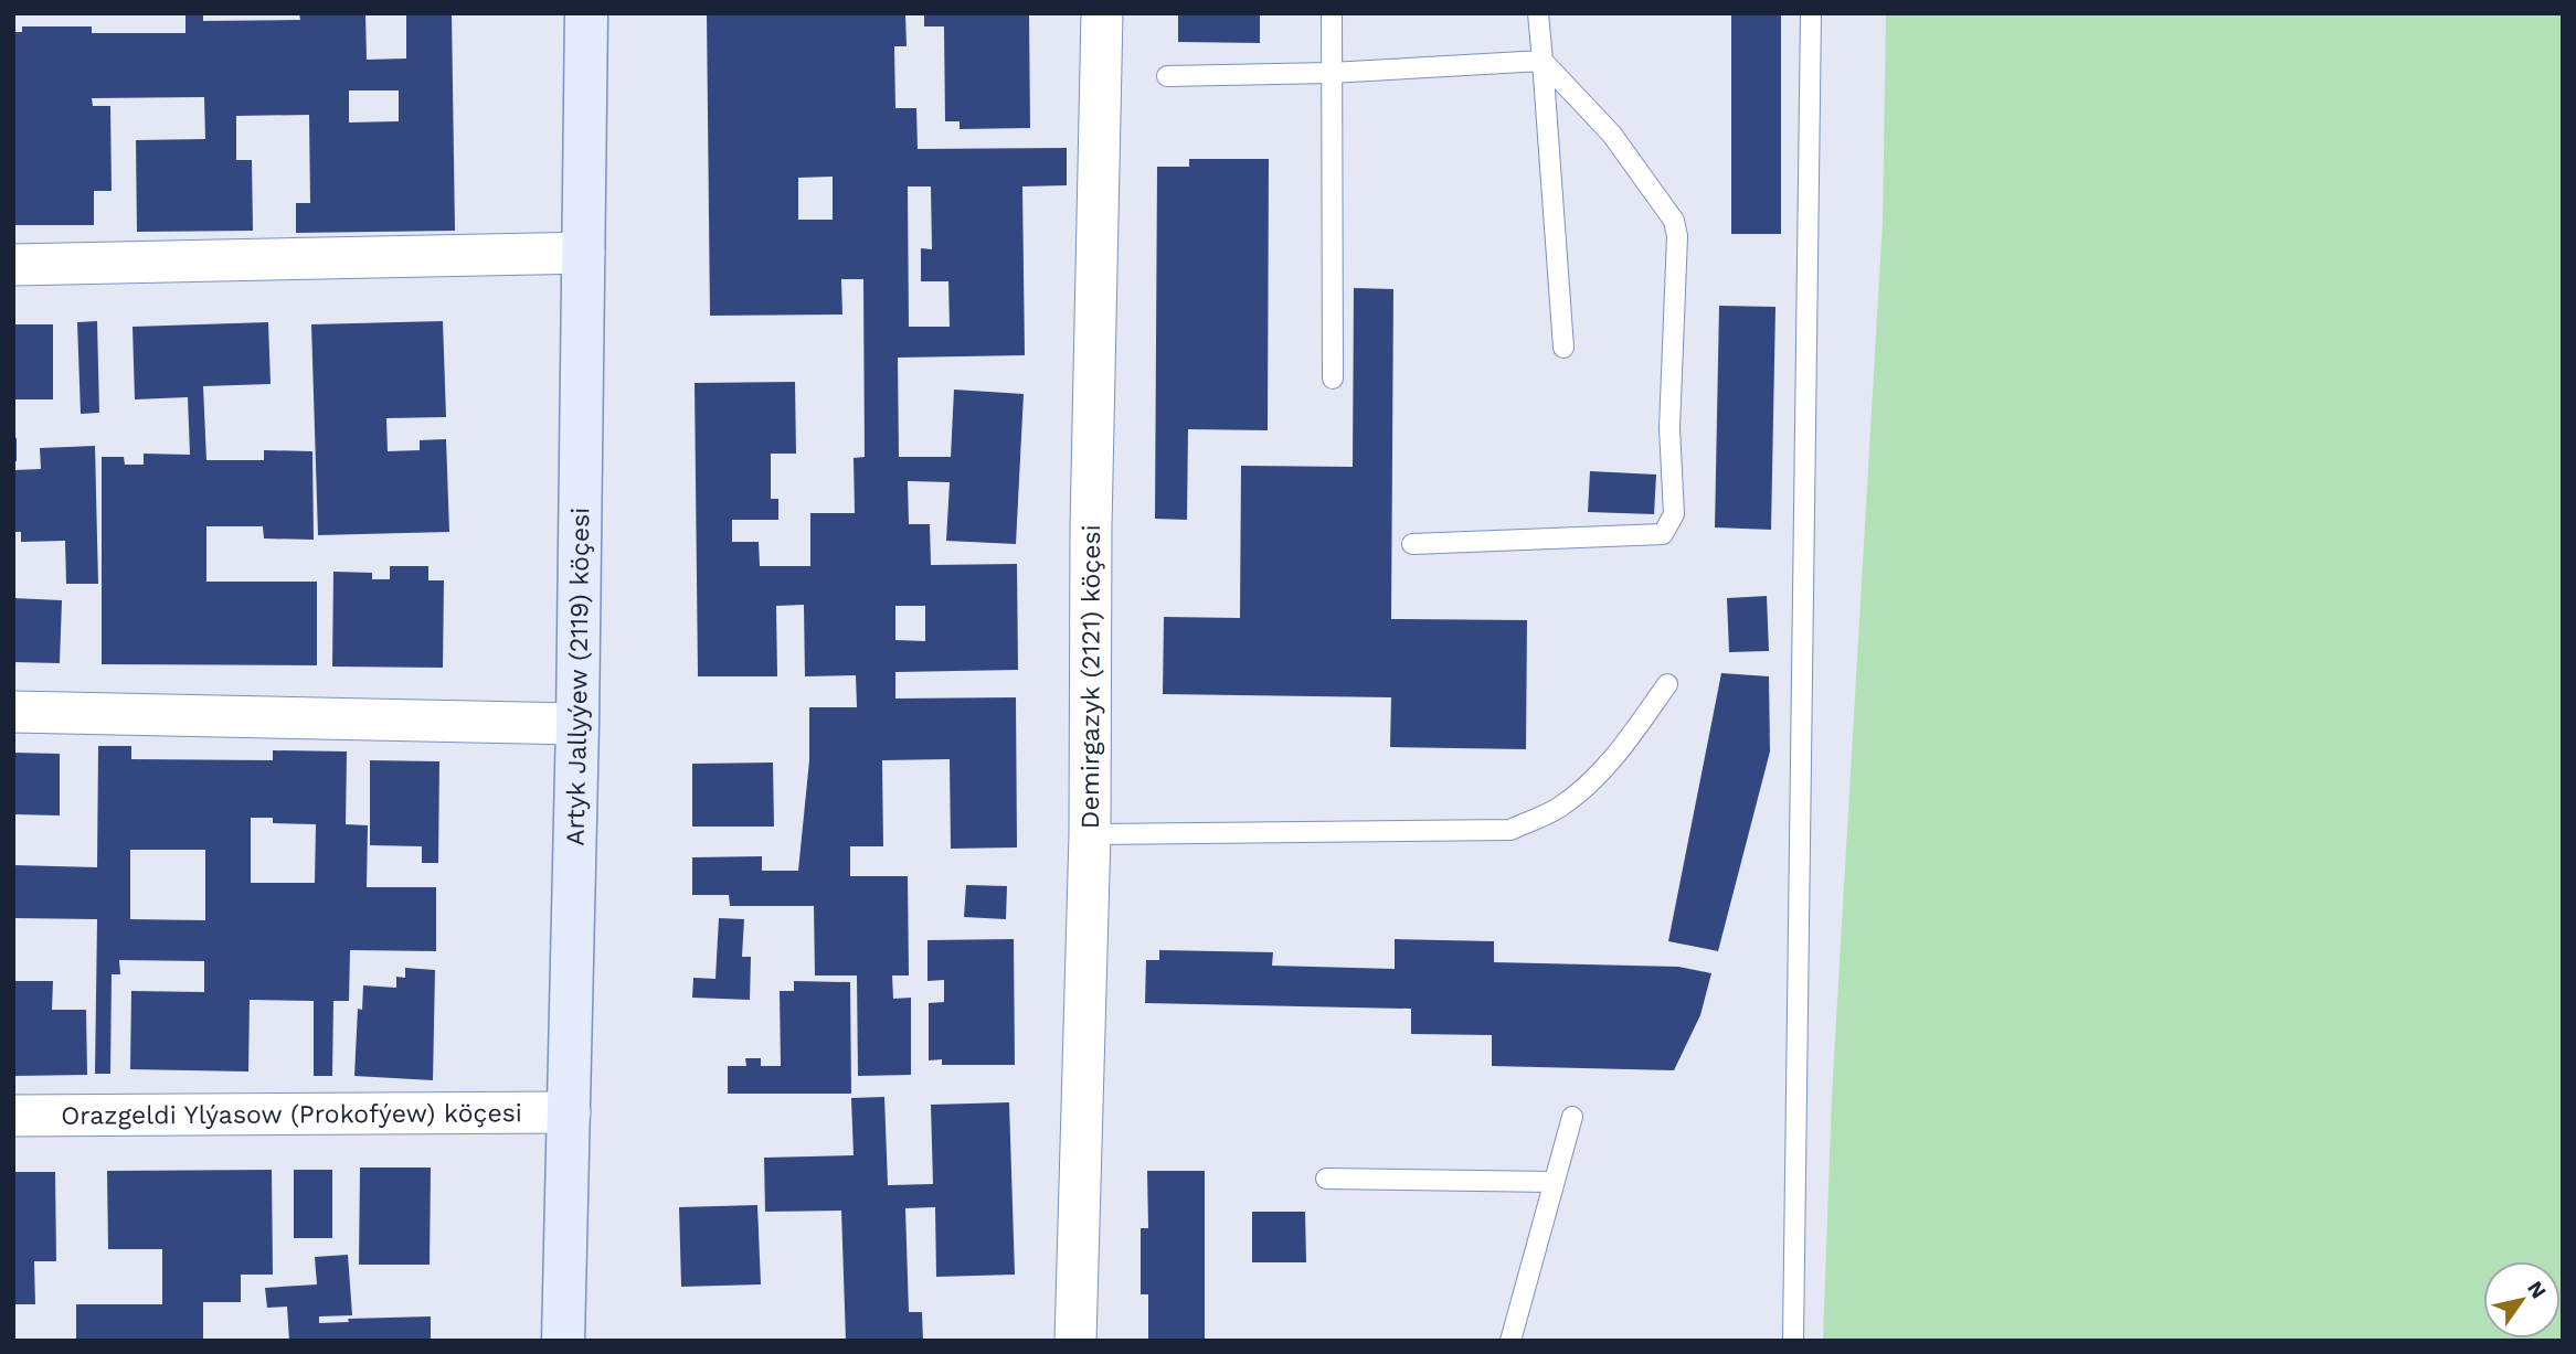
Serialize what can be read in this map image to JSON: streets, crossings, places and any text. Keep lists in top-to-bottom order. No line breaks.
{"streets":{"street":["Artyk Jallyýew (2119) köçesi","Demirgazyk (2121) köçesi","Orazgeldi Ylýasow (Prokofýew) köçesi"]},"crossings":[["Artyk Jallyýew (2119) köçesi","Orazgeldi Ylýasow (Prokofýew) köçesi"]],"north":"top right"}
